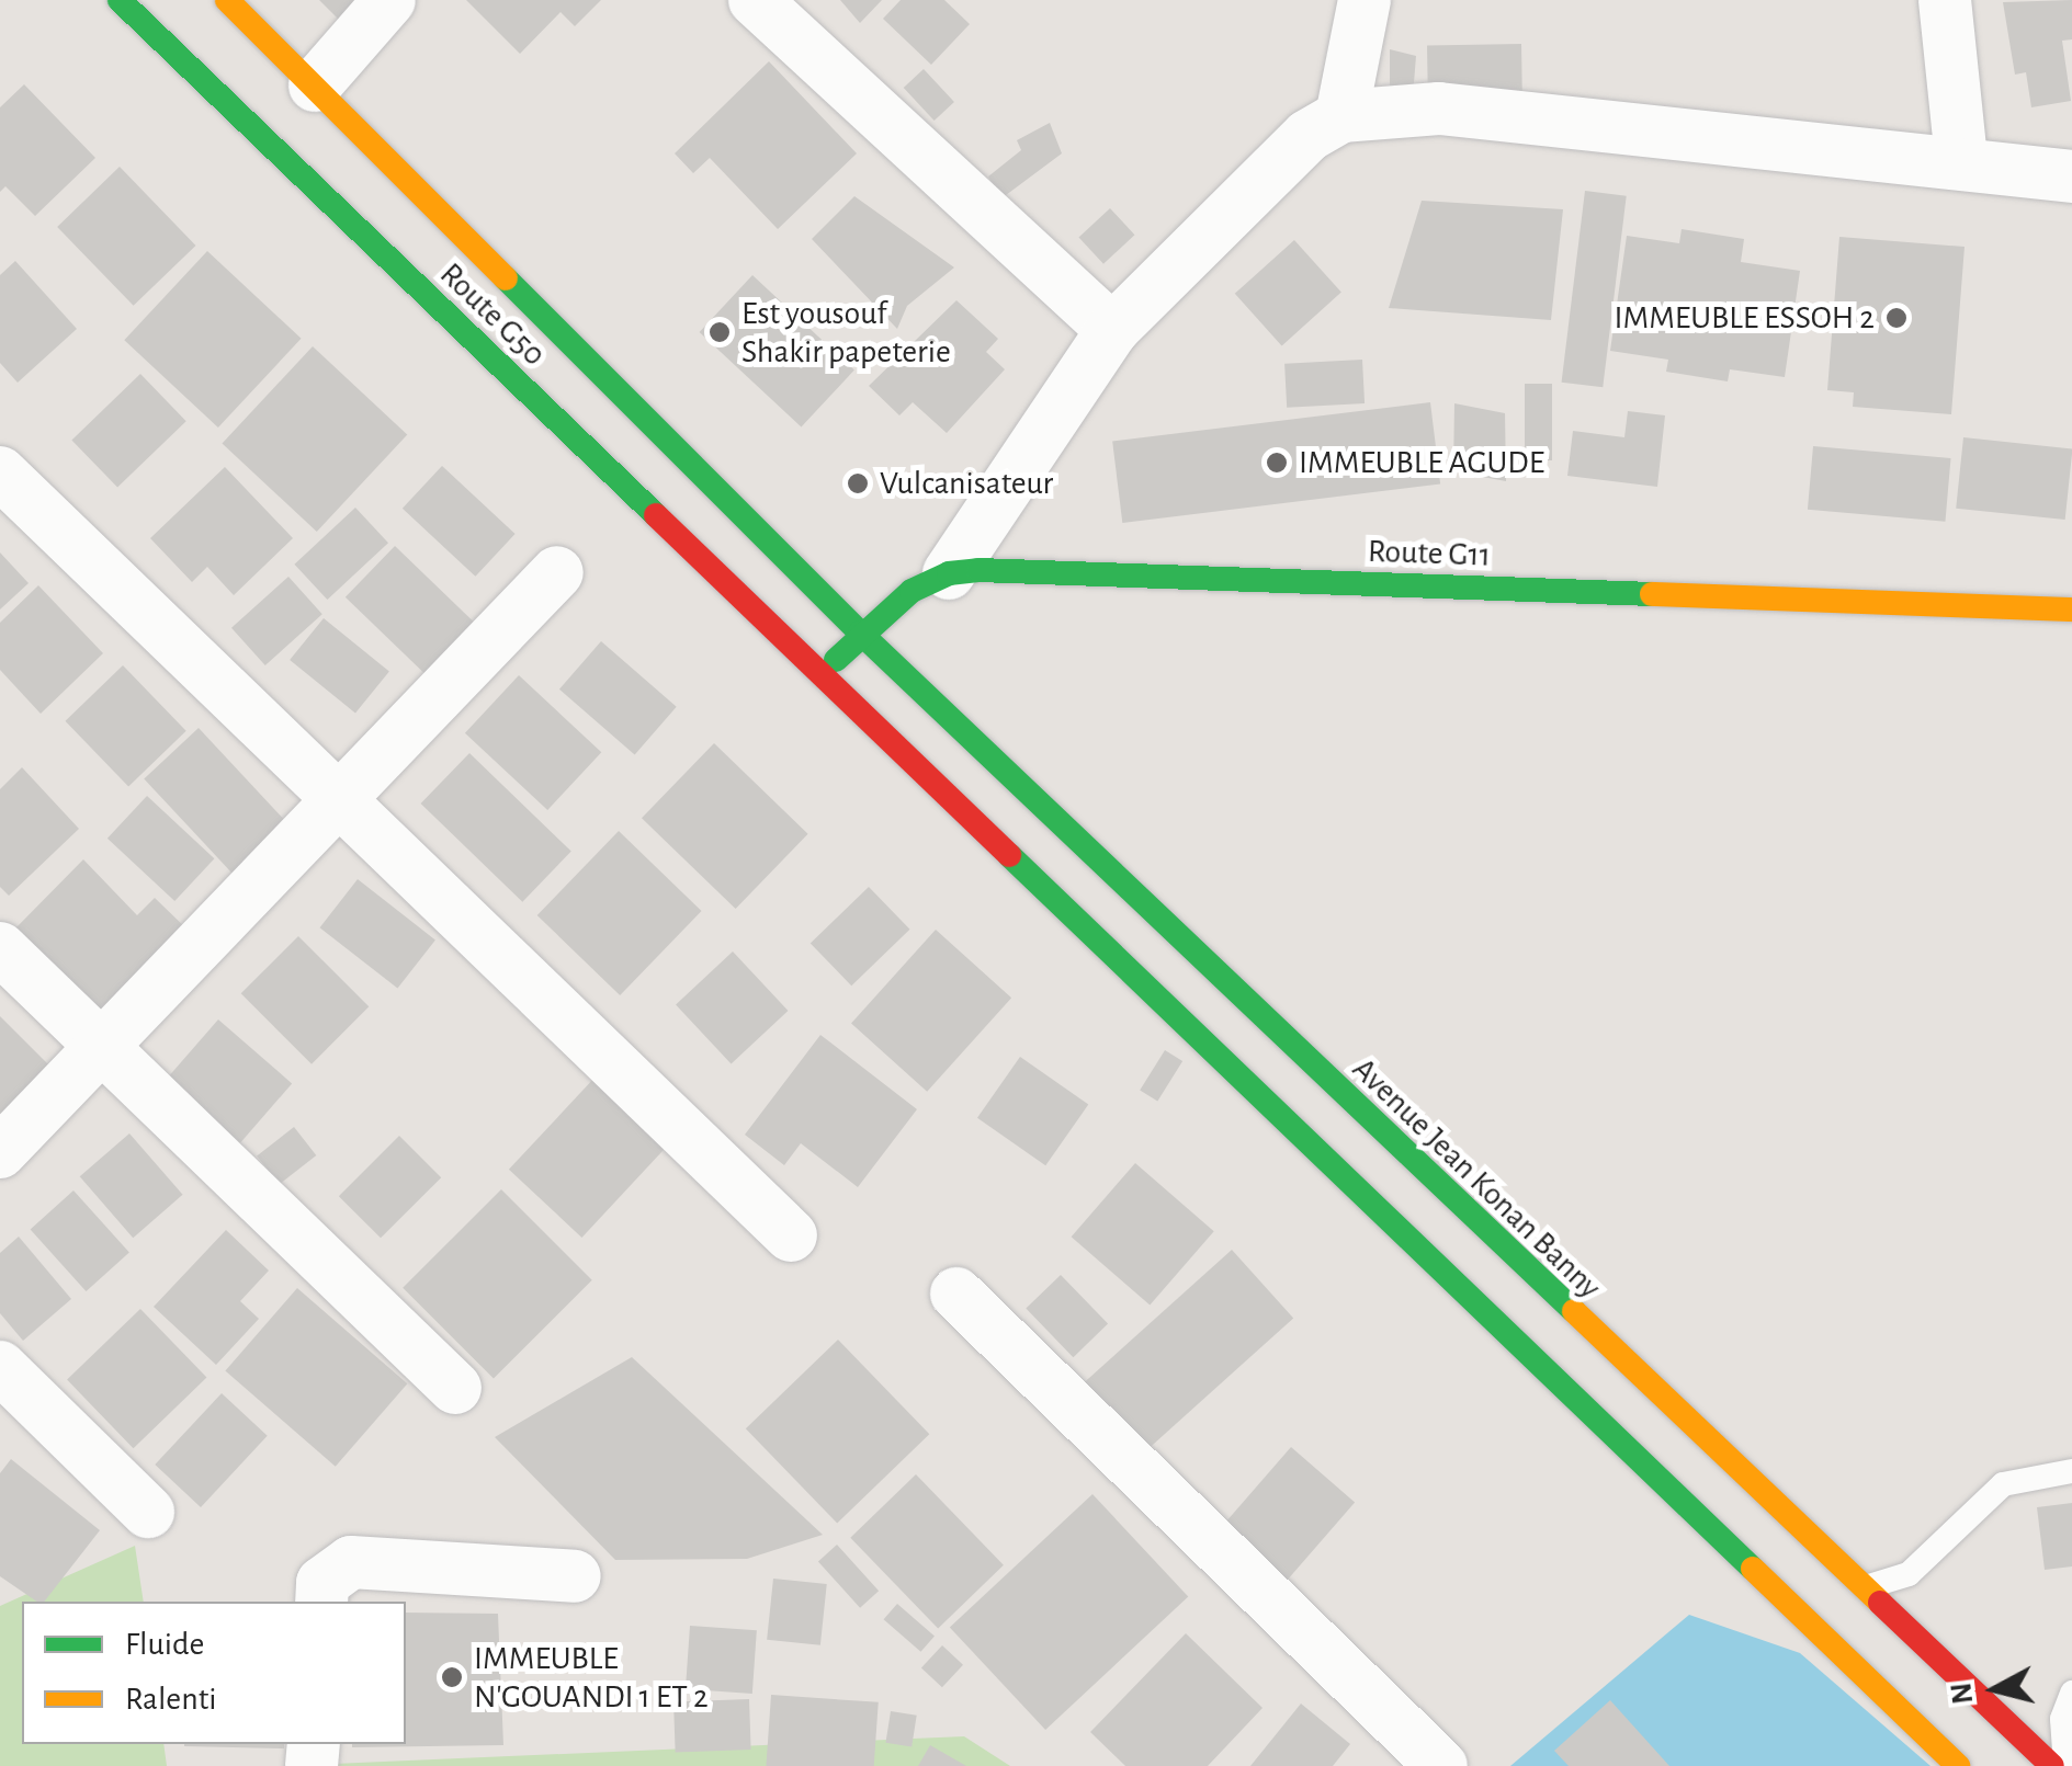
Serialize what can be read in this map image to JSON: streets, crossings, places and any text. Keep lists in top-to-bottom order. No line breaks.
{"streets":{"street":["Route G50","Route G11","Avenue Jean Konan Banny"]},"crossings":[["Route G50","Avenue Jean Konan Banny"]],"places":["IMMEUBLE ESSOH 2","Est yousouf Shakir papeterie","IMMEUBLE AGUDE","Vulcanisateur","IMMEUBLE N'GOUANDI 1 ET 2"],"legend":["Fluide","Ralenti"],"north":"left"}
